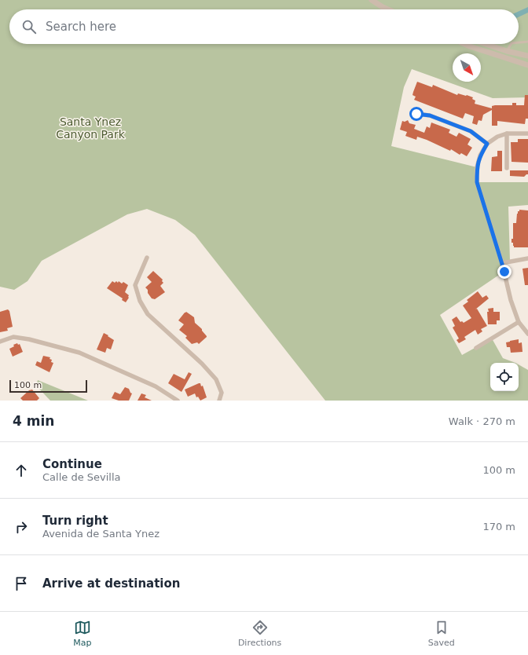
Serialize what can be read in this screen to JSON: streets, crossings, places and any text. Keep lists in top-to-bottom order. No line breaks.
{"parks":["Santa Ynez Canyon Park"],"scale_bar":"100 m","north":"bottom right","page":{"search":"Search here","scale":"100 m","heading":["4 min","Walk · 270 m"],"list":[["Continue","Calle de Sevilla","100 m"],["Turn right","Avenida de Santa Ynez","170 m"],"Arrive at destination"],"nav":["Map","Directions","Saved"]}}
